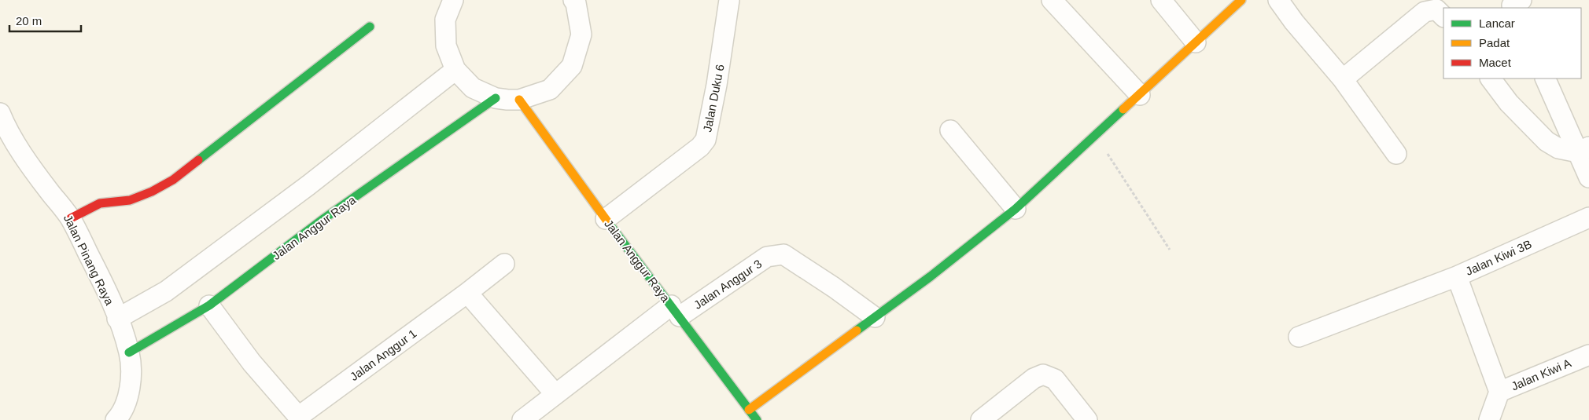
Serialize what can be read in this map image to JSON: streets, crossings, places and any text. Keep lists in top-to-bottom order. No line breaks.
{"streets":{"street":["Jalan Duku 6","Jalan Anggur Raya","Jalan Kiwi 3B","Jalan Pinang Raya","Jalan Anggur 3","Jalan Anggur 1","Jalan Kiwi A"]},"crossings":[["Jalan Duku 6","Jalan Anggur Raya"],["Jalan Anggur Raya","Jalan Pinang Raya"],["Jalan Anggur Raya","Jalan Anggur 3"],["Jalan Anggur Raya","Jalan Anggur 1"],["Jalan Kiwi 3B","Jalan Kiwi A"]],"legend":["Lancar","Padat","Macet"],"scale_bar":"20 m"}
